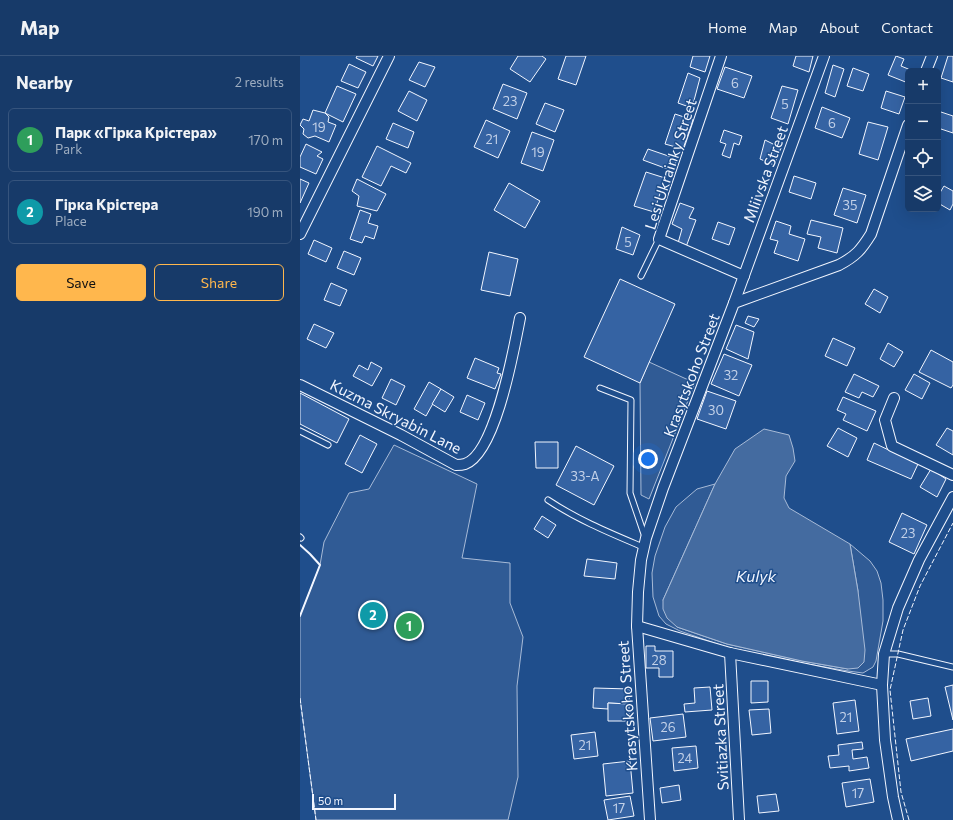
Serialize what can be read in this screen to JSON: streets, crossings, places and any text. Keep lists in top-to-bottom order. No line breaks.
{"streets":{"street":["Lesi Ukrainky Street","Mliivska Street","Krasytskoho Street","Kuzma Skryabin Lane","Svitiazka Street"]},"crossings":[["Lesi Ukrainky Street","Mliivska Street"],["Mliivska Street","Krasytskoho Street"]],"water":["Kulyk"],"house_numbers":["6","23","5","6","19","21","19","35","5","32","30","33-А","23","28","21","26","21","24","17","17"],"scale_bar":"50 m","page":{"header":"Map","nav":["Home","Map","About","Contact"],"heading":["Nearby","2 results"],"map_buttons":["+","−"],"list":[{"mark":"1","name":"Парк «Гірка Крістера»","note":"Park","value":"170 m"},{"mark":"2","name":"Гірка Крістера","note":"Place","value":"190 m"}],"buttons":["Save","Share"],"pins":["2","1"],"scale":"50 m"}}
